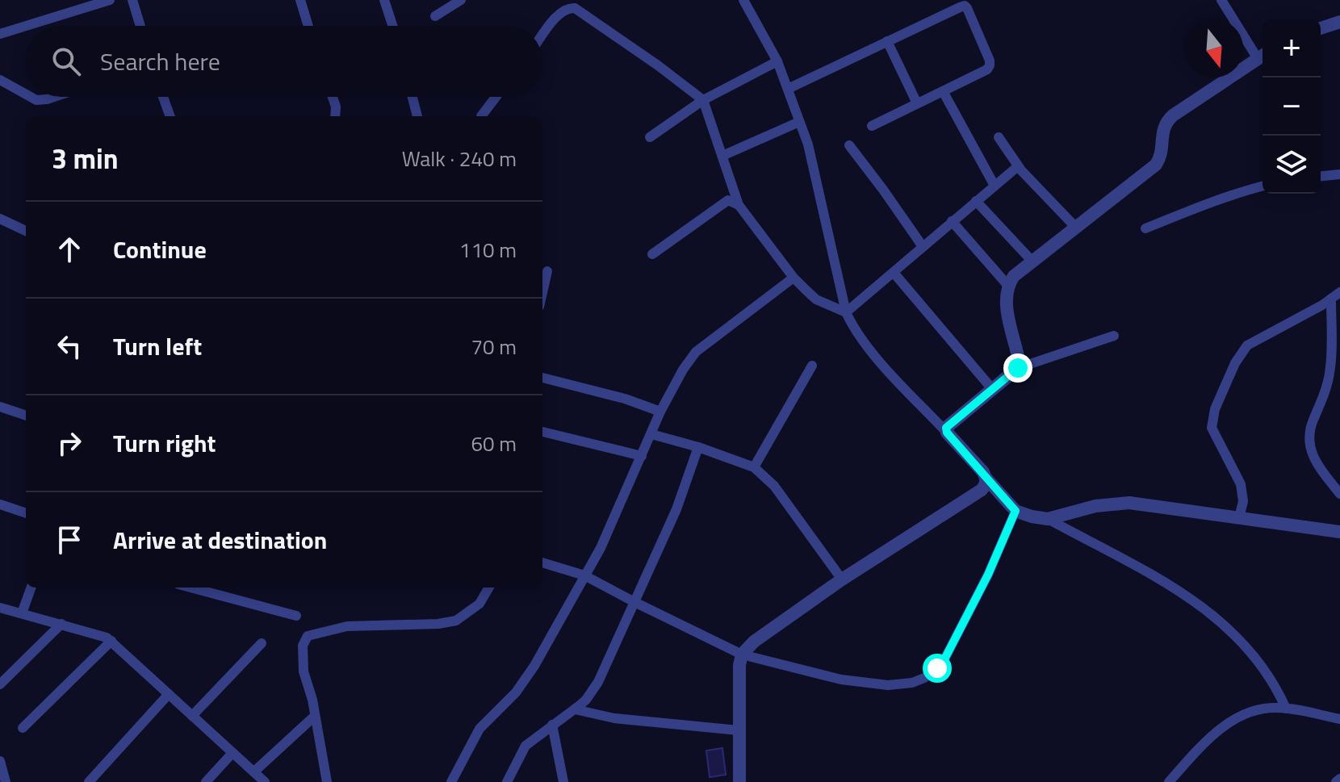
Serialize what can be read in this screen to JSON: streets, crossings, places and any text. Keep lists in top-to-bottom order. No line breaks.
{"north":"bottom","page":{"map_buttons":["+","−"],"search":"Search here","heading":["3 min","Walk · 240 m"],"list":[["Continue","110 m"],["Turn left","70 m"],["Turn right","60 m"],"Arrive at destination"]}}
